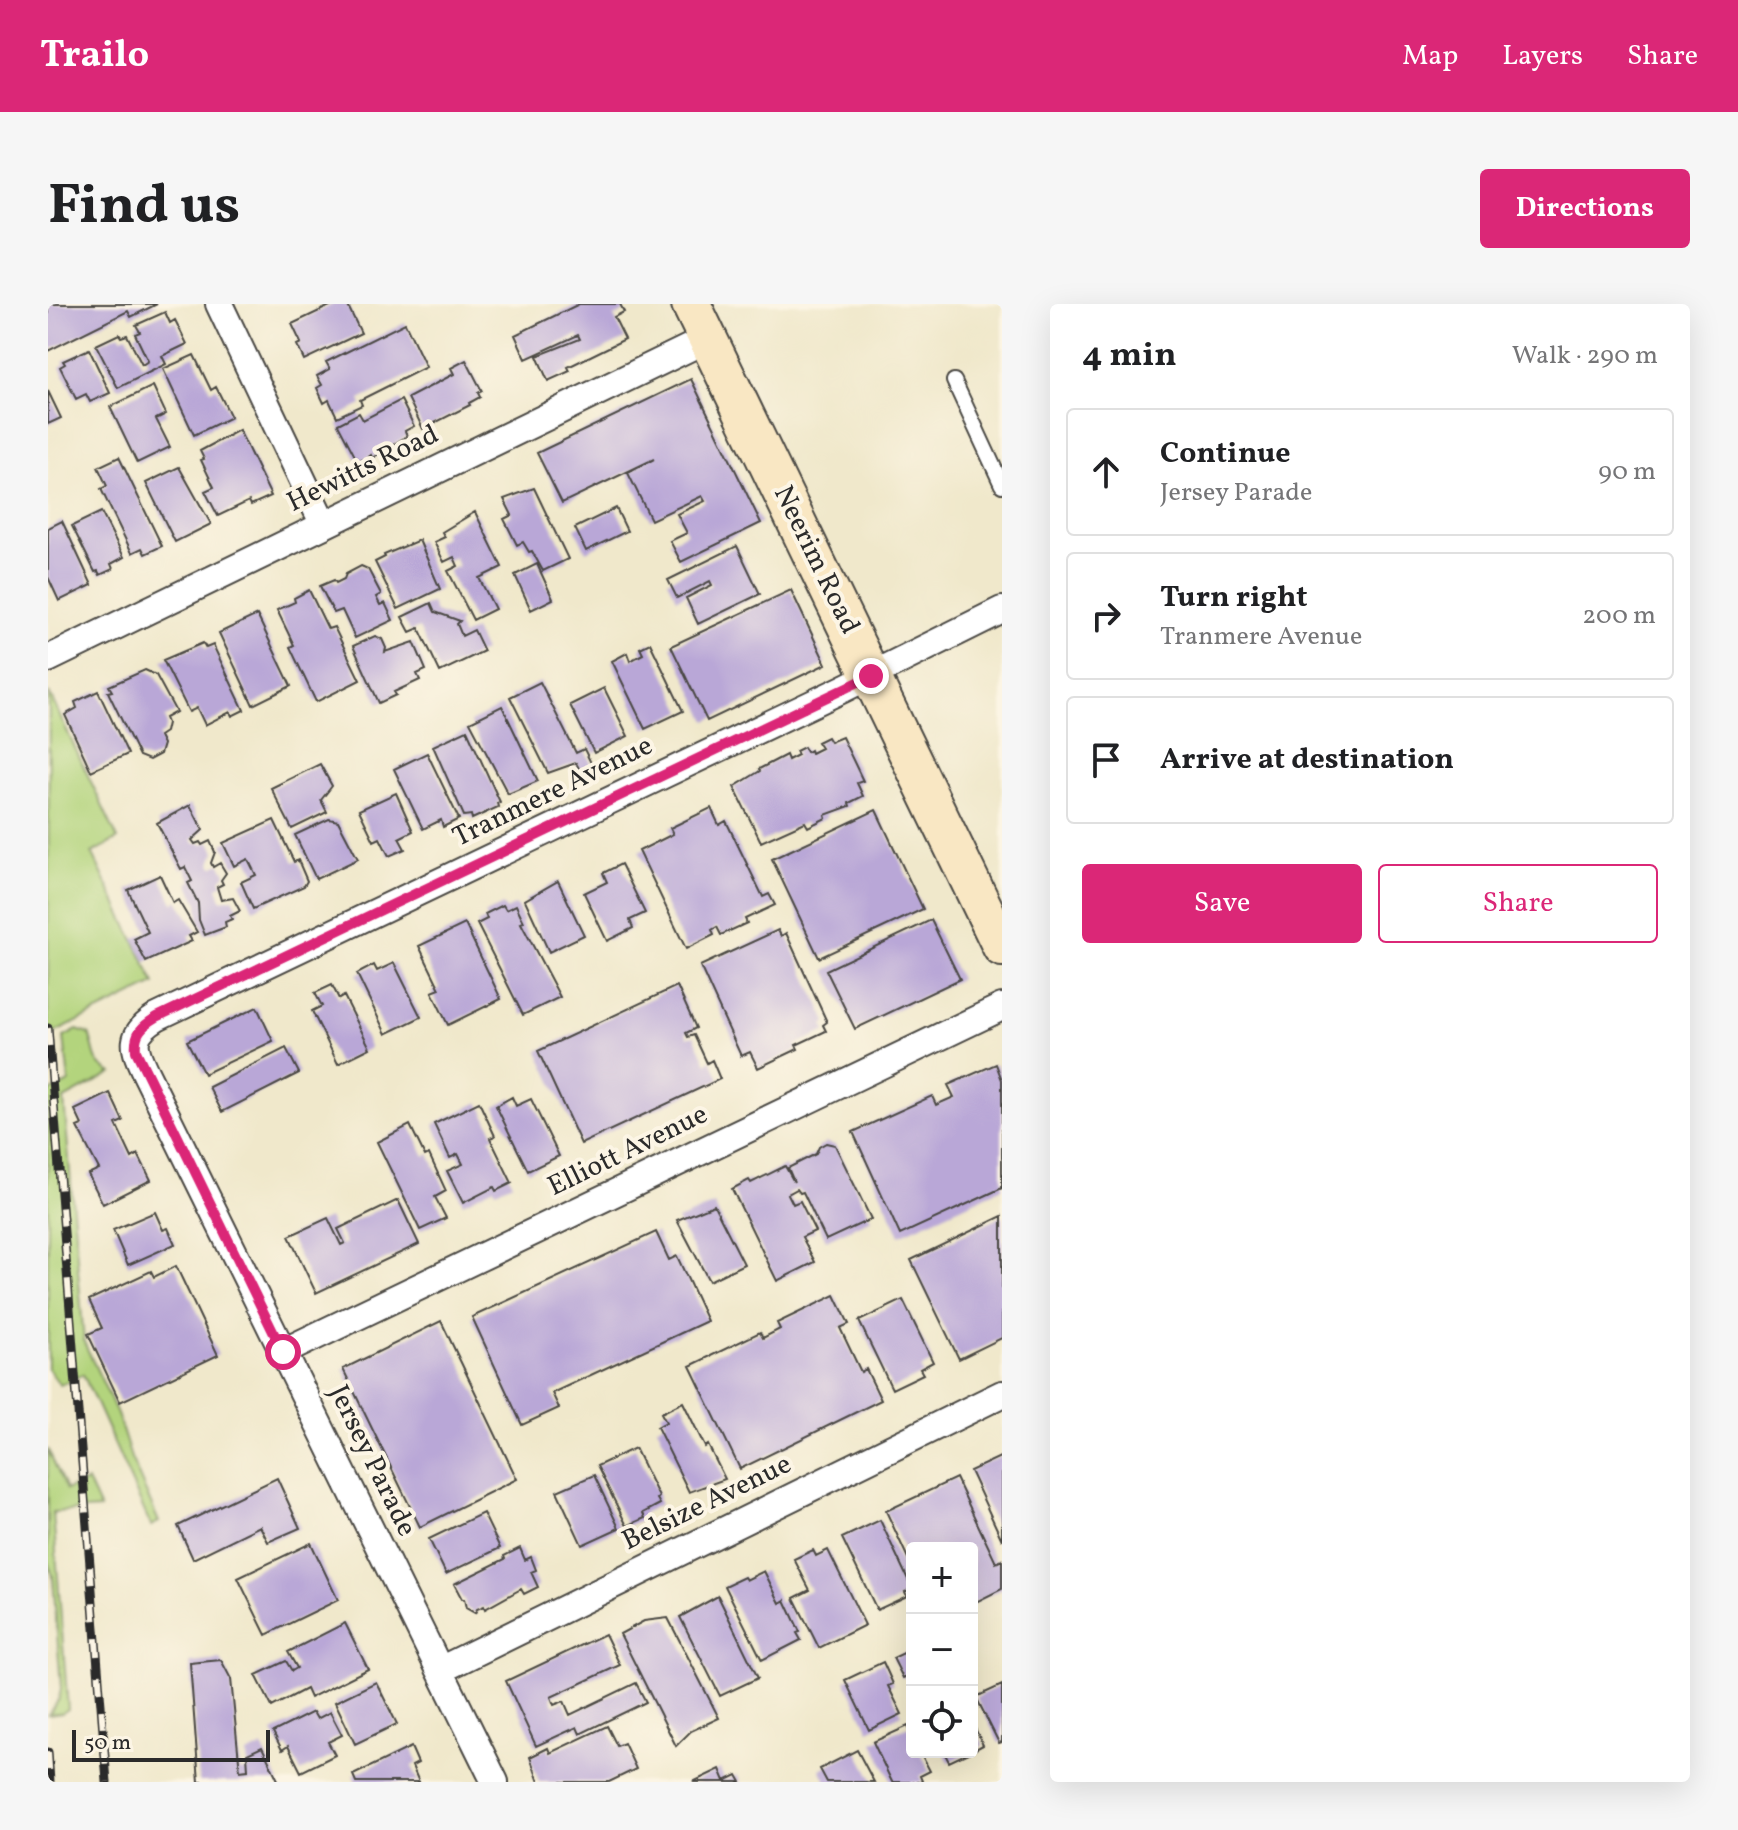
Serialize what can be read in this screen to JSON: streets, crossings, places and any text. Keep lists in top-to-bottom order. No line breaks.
{"streets":{"main road":["Neerim Road"],"street":["Hewitts Road","Tranmere Avenue","Elliott Avenue","Jersey Parade","Belsize Avenue"]},"crossings":[["Hewitts Road","Neerim Road"],["Neerim Road","Tranmere Avenue"],["Tranmere Avenue","Jersey Parade"],["Elliott Avenue","Jersey Parade"],["Jersey Parade","Belsize Avenue"]],"scale_bar":"50 m","page":{"header":"Trailo","nav":["Map","Layers","Share"],"title":"Find us","buttons":["Directions",["Save","Share"]],"heading":["4 min","Walk · 290 m"],"list":[["Continue","Jersey Parade","90 m"],["Turn right","Tranmere Avenue","200 m"],"Arrive at destination"],"map_buttons":["+","−"],"scale":"50 m"}}
